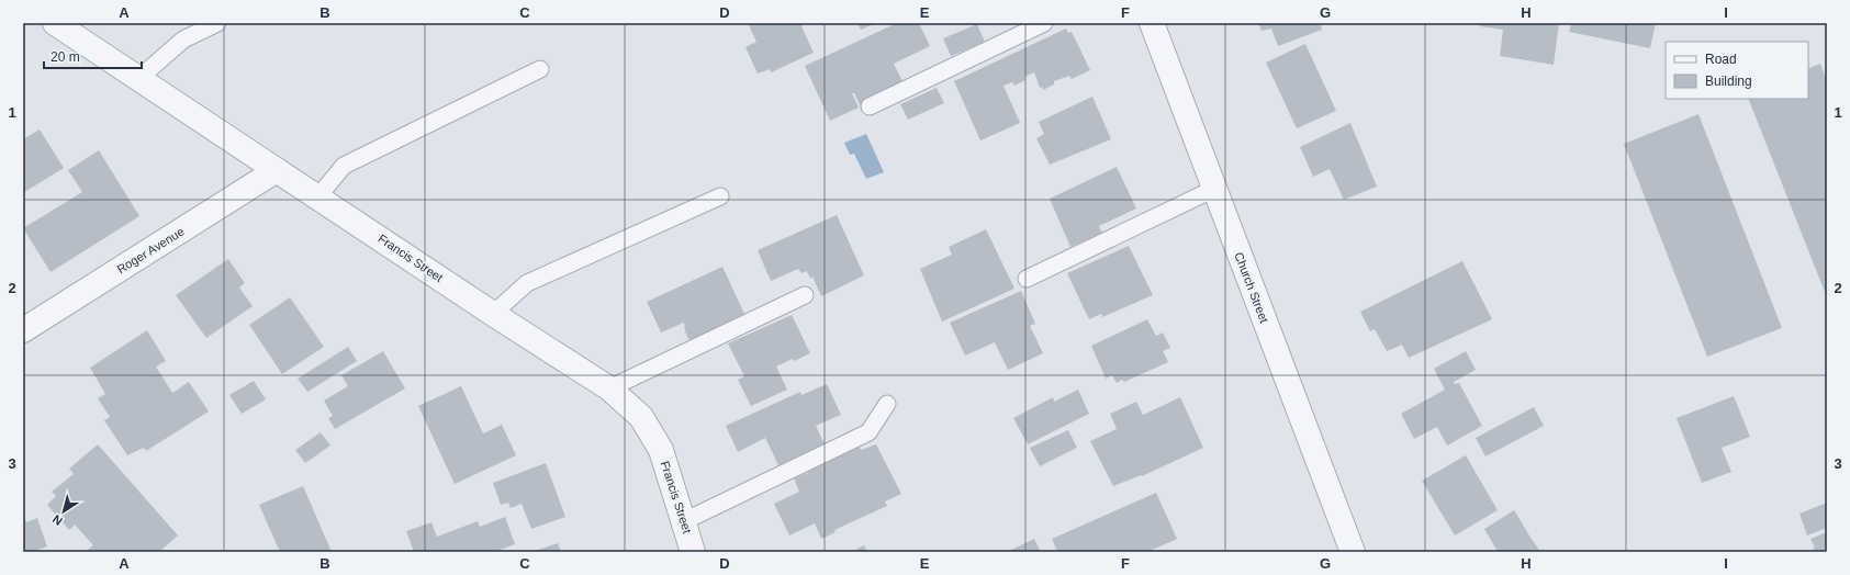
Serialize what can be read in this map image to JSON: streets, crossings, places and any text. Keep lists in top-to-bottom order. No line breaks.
{"streets":{"street":["Roger Avenue","Francis Street","Church Street"]},"crossings":[["Roger Avenue","Francis Street"]],"legend":["Road","Building"],"scale_bar":"20 m","north":"bottom left","grid":{"columns":["A","B","C","D","E","F","G","H","I"],"rows":["1","2","3"]}}
